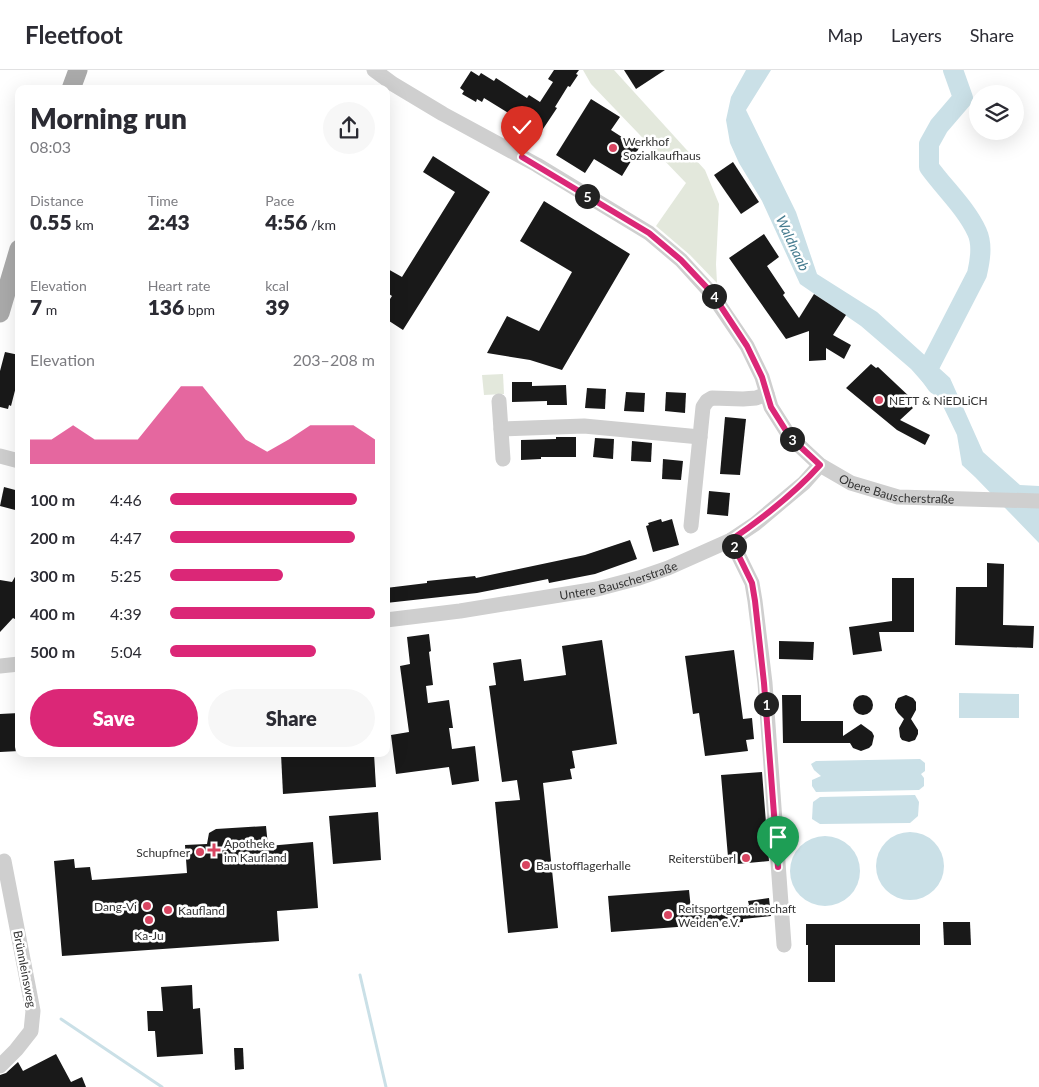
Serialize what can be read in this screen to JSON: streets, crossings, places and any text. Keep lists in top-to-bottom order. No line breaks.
{"streets":{"street":["Obere Bauscherstraße","Untere Bauscherstraße","Brünnleinsweg"]},"crossings":[["Obere Bauscherstraße","Untere Bauscherstraße"]],"water":["Waldnaab"],"places":{"other":["Werkhof Sozialkaufhaus","NETT & NiEDLiCH","Schupfner","Reiterstüberl","Baustofflagerhalle","Dang-Vi","Kaufland","Reitsportgemeinschaft Weiden e.V.","Ka-Ju"],"health":["Apotheke im Kaufland"]},"page":{"header":"Fleetfoot","nav":["Map","Layers","Share"],"heading":["Morning run","08:03"],"stats":[["Distance","0.55 km"],["Time","2:43"],["Pace","4:56 /km"],["Elevation","7 m"],["Heart rate","136 bpm"],["kcal","39"]],"pins":["5","4","3","2","1"],"chart":["Elevation","203–208 m"],"list":[{"name":"100 m","note":"4:46"},{"name":"200 m","note":"4:47"},{"name":"300 m","note":"5:25"},{"name":"400 m","note":"4:39"},{"name":"500 m","note":"5:04"}],"buttons":["Save","Share"]}}
